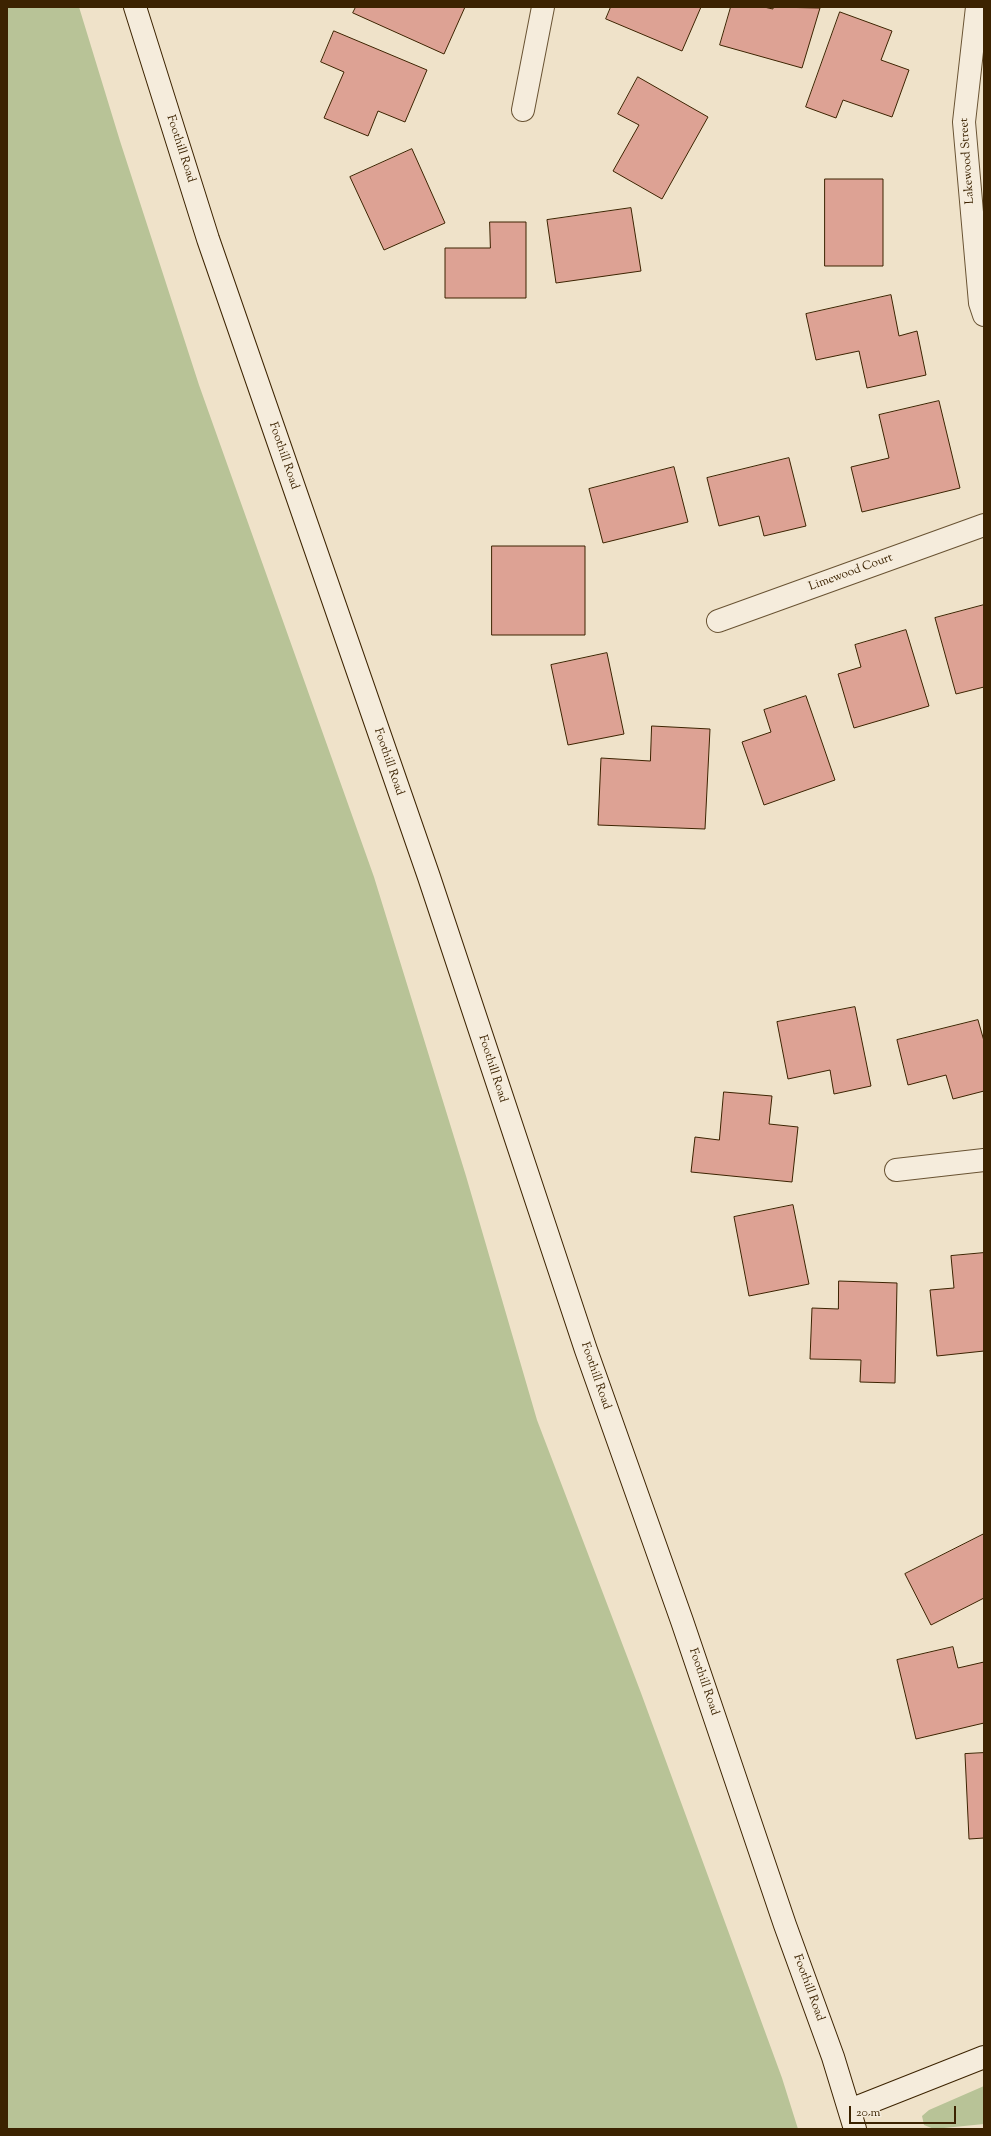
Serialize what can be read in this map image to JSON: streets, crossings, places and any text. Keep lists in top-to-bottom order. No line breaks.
{"streets":{"main road":["Foothill Road","Lakewood Street","Limewood Court"]},"scale_bar":"20 m"}
